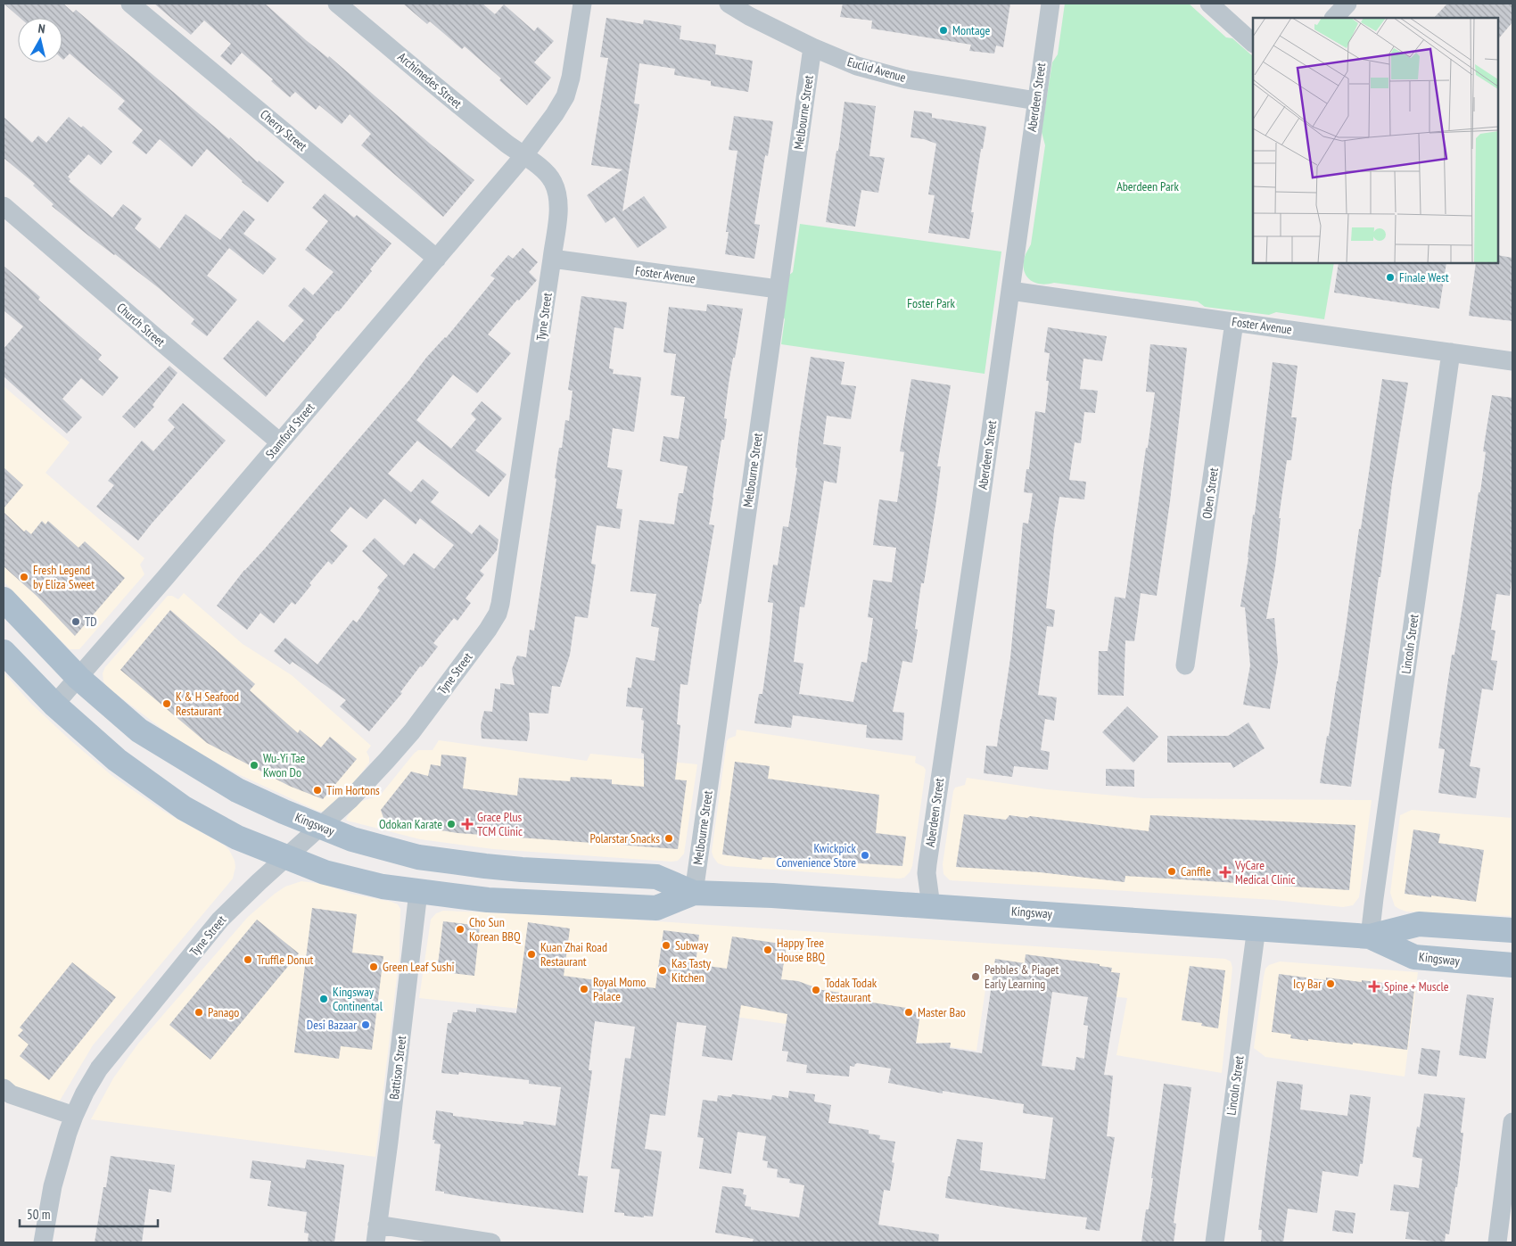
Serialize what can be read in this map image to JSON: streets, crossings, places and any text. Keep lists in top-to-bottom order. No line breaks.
{"streets":{"main road":["Kingsway"],"street":["Euclid Avenue","Archimedes Street","Aberdeen Street","Melbourne Street","Cherry Street","Foster Avenue","Tyne Street","Church Street","Stamford Street","Oben Street","Lincoln Street","Battison Street"]},"crossings":[["Euclid Avenue","Aberdeen Street"],["Euclid Avenue","Melbourne Street"],["Archimedes Street","Tyne Street"],["Archimedes Street","Stamford Street"],["Aberdeen Street","Foster Avenue"],["Aberdeen Street","Kingsway"],["Melbourne Street","Foster Avenue"],["Melbourne Street","Kingsway"],["Cherry Street","Stamford Street"],["Foster Avenue","Tyne Street"],["Foster Avenue","Oben Street"],["Foster Avenue","Lincoln Street"],["Tyne Street","Stamford Street"],["Tyne Street","Kingsway"],["Church Street","Stamford Street"],["Stamford Street","Kingsway"],["Lincoln Street","Kingsway"],["Kingsway","Battison Street"]],"parks":["Aberdeen Park","Foster Park"],"places":{"other":["Montage","Finale West","Fresh Legend by Eliza Sweet","TD","K & H Seafood Restaurant","Wu-Yi Tae Kwon Do","Tim Hortons","Odokan Karate","Polarstar Snacks","Kwickpick Convenience Store","Canffle","Cho Sun Korean BBQ","Subway","Happy Tree House BBQ","Kuan Zhai Road Restaurant","Truffle Donut","Green Leaf Sushi","Kas Tasty Kitchen","Pebbles & Piaget Early Learning","Icy Bar","Royal Momo Palace","Todak Todak Restaurant","Kingsway Continental","Panago","Master Bao","Desi Bazaar"],"health":["Grace Plus TCM Clinic","VyCare Medical Clinic","Spine + Muscle"]},"scale_bar":"50 m","north":"top"}
